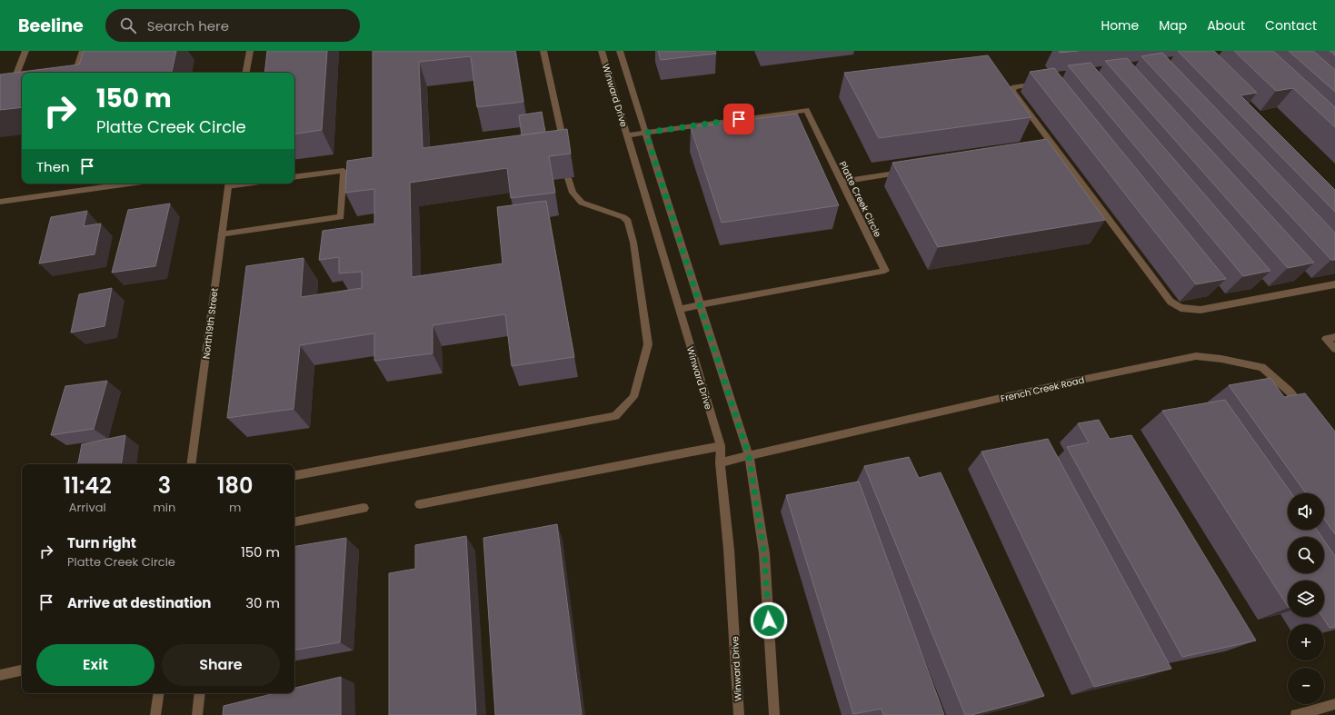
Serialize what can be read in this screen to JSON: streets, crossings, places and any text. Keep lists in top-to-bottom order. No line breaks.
{"streets":{"street":["Winward Drive","Platte Creek Circle","North19th Street","French Creek Road"]},"crossings":[["Winward Drive","Platte Creek Circle"],["Winward Drive","French Creek Road"]],"page":{"header":"Beeline","search":"Search here","nav":["Home","Map","About","Contact"],"turn":["150 m","Platte Creek Circle"],"then":"Then","eta":["11:42","Arrival","3","min","180","m"],"map_buttons":["+","−"],"list":[{"name":"Turn right","note":"Platte Creek Circle","value":"150 m"},{"name":"Arrive at destination","value":"30 m"}],"buttons":["Exit","Share"]}}
